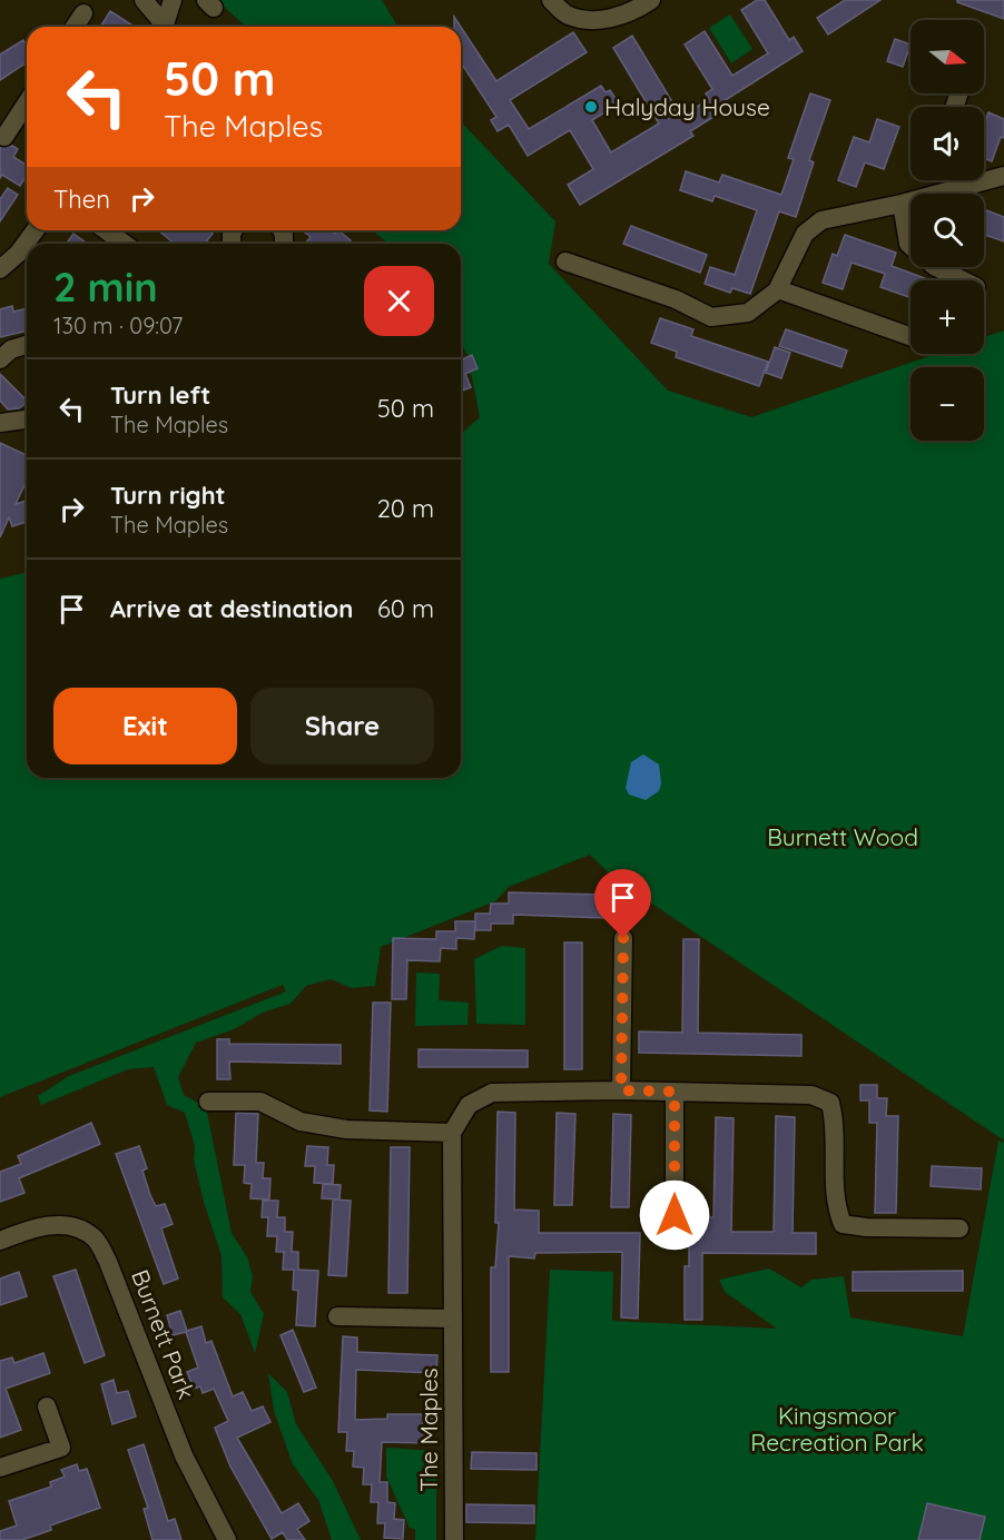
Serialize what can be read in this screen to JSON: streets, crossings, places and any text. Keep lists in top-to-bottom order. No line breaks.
{"streets":{"street":["Burnett Park","The Maples"]},"parks":["Burnett Wood","Kingsmoor Recreation Park"],"places":["Halyday House"],"north":"right","page":{"map_buttons":["+","−"],"turn":["50 m","The Maples"],"then":"Then","heading":["2 min","130 m · 09:07"],"list":[{"name":"Turn left","note":"The Maples","value":"50 m"},{"name":"Turn right","note":"The Maples","value":"20 m"},{"name":"Arrive at destination","value":"60 m"}],"buttons":["Exit","Share"]}}
